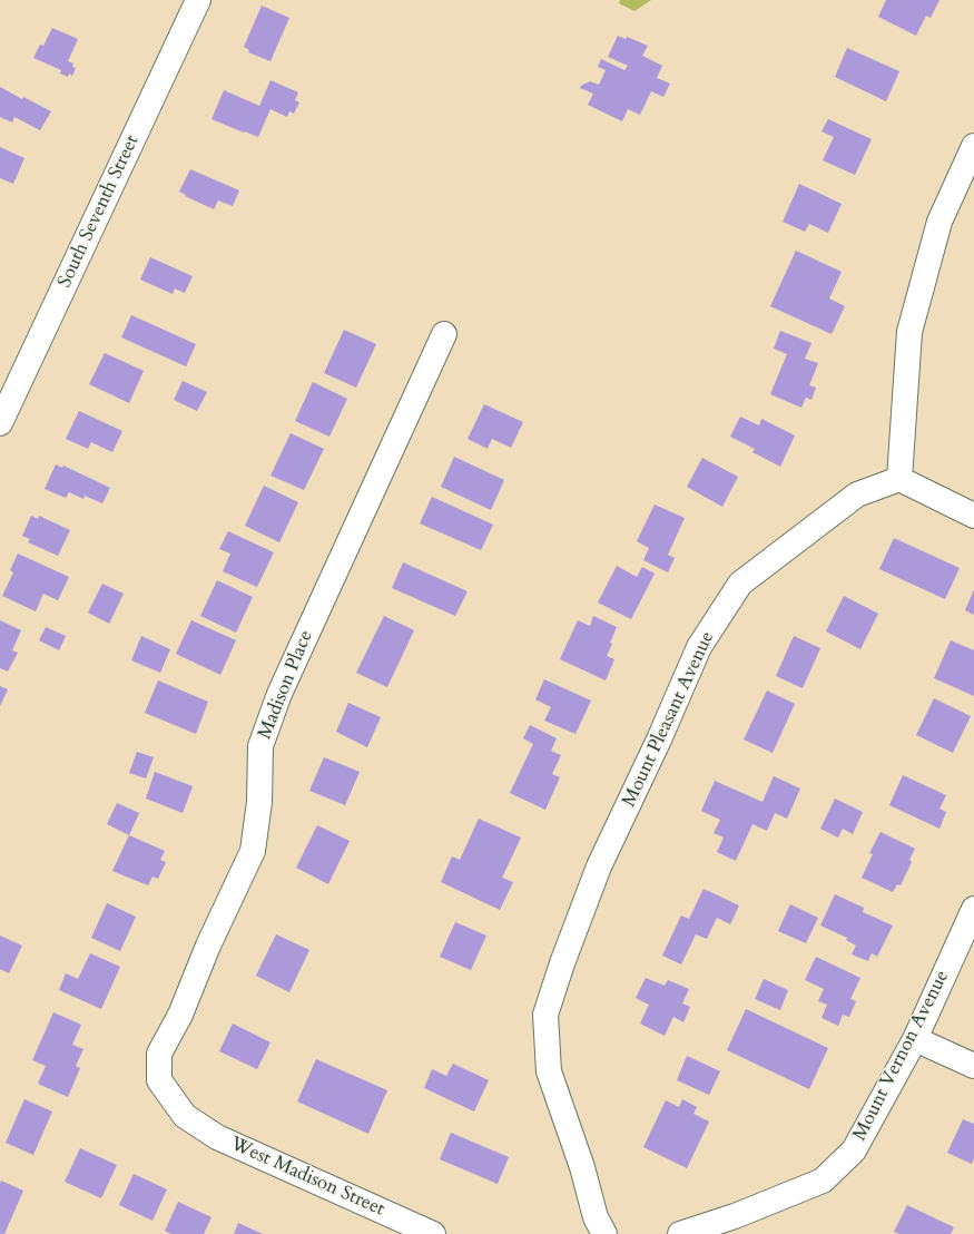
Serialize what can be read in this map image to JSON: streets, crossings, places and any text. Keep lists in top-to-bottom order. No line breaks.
{"streets":{"street":["South Seventh Street","Madison Place","Mount Pleasant Avenue","Mount Vernon Avenue","West Madison Street"]},"crossings":[["Madison Place","West Madison Street"]]}
